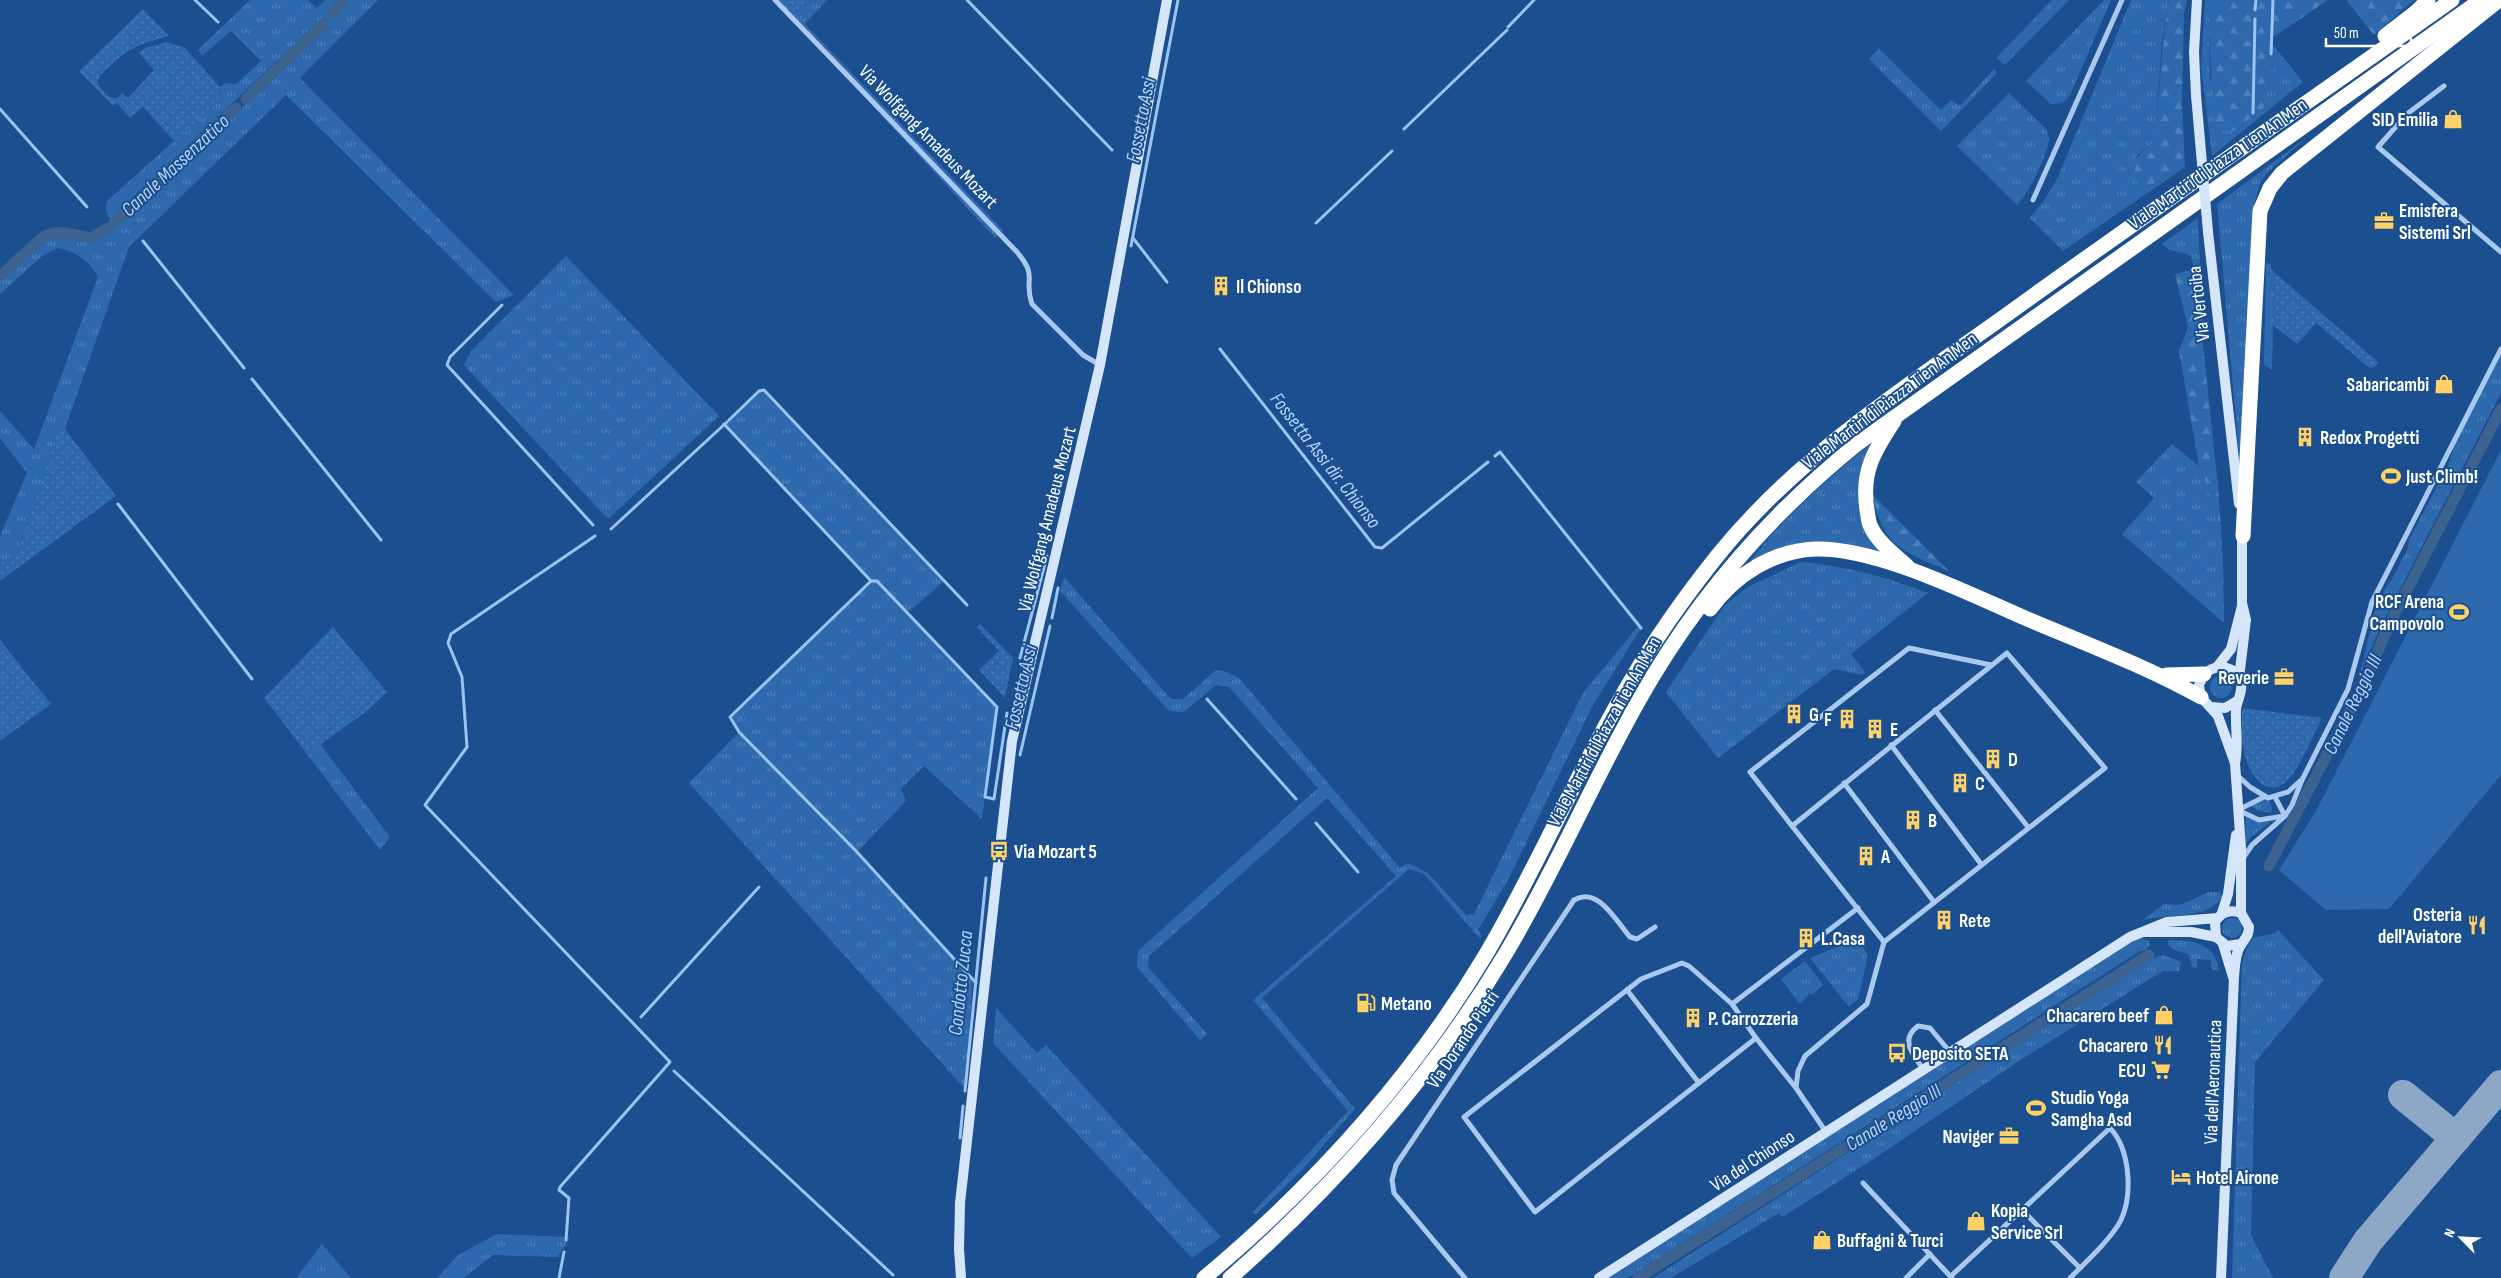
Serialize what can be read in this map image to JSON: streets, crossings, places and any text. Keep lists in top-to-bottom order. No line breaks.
{"streets":{"highway":["Viale Martiri di Piazza Tien An Men"],"main road":["Via Wolfgang Amadeus Mozart","Via Vertoiba","Via dell'Aeronautica","Via del Chionso"],"street":["Via Dorando Pietri"]},"crossings":[["Via Vertoiba","Via dell'Aeronautica"],["Via Vertoiba","Via del Chionso"],["Via dell'Aeronautica","Via del Chionso"]],"water":["Fossetta Assi","Canale Massenzatico","Fossetta Assi dir. Chionso","Canale Reggio III","Condotto Zucca"],"places":{"shop":["SID Emilia","Sabaricambi","Chacarero beef","Kopia Service Srl","Buffagni & Turci"],"office":["Emisfera Sistemi Srl","Reverie","Naviger"],"building":["Il Chionso","Redox Progetti","G","F","E","D","C","B","A","Rete","L.Casa","P. Carrozzeria"],"sports":["Just Climb!","RCF Arena Campovolo","Studio Yoga Samgha Asd"],"bus stop":["Via Mozart 5","Deposito SETA"],"restaurant":["Osteria dell'Aviatore","Chacarero"],"fuel station":["Metano"],"supermarket":["ECU"],"hotel":["Hotel Airone"]},"scale_bar":"50 m","north":"top left"}
